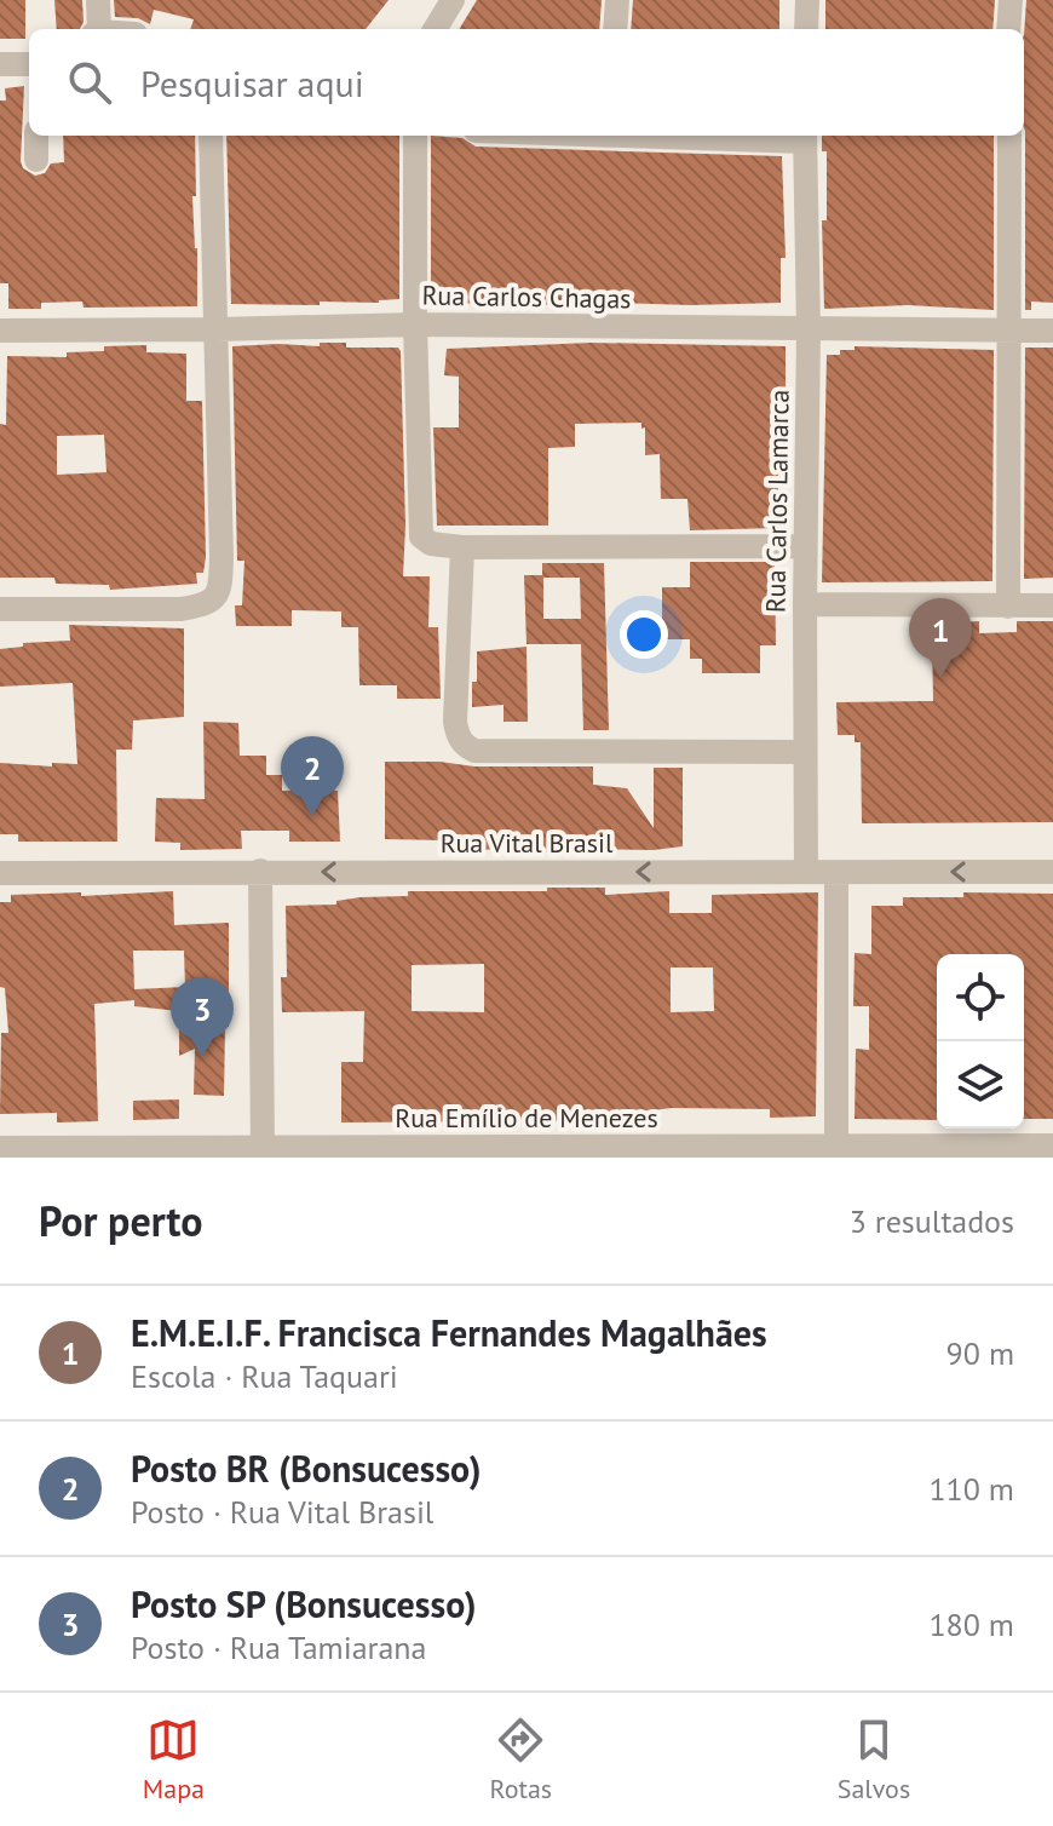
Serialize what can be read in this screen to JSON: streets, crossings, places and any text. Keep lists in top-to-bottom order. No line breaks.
{"streets":{"street":["Rua Carlos Chagas","Rua Carlos Lamarca","Rua Vital Brasil","Rua Emílio de Menezes"]},"crossings":[["Rua Carlos Chagas","Rua Carlos Lamarca"],["Rua Carlos Lamarca","Rua Vital Brasil"]],"one_way":["Rua Vital Brasil"],"page":{"search":"Pesquisar aqui","pins":["1","2","3"],"heading":["Por perto","3 resultados"],"list":[{"mark":"1","name":"E.M.E.I.F. Francisca Fernandes Magalhães","note":"Escola · Rua Taquari","value":"90 m"},{"mark":"2","name":"Posto BR (Bonsucesso)","note":"Posto · Rua Vital Brasil","value":"110 m"},{"mark":"3","name":"Posto SP (Bonsucesso)","note":"Posto · Rua Tamiarana","value":"180 m"}],"nav":["Mapa","Rotas","Salvos"]}}
